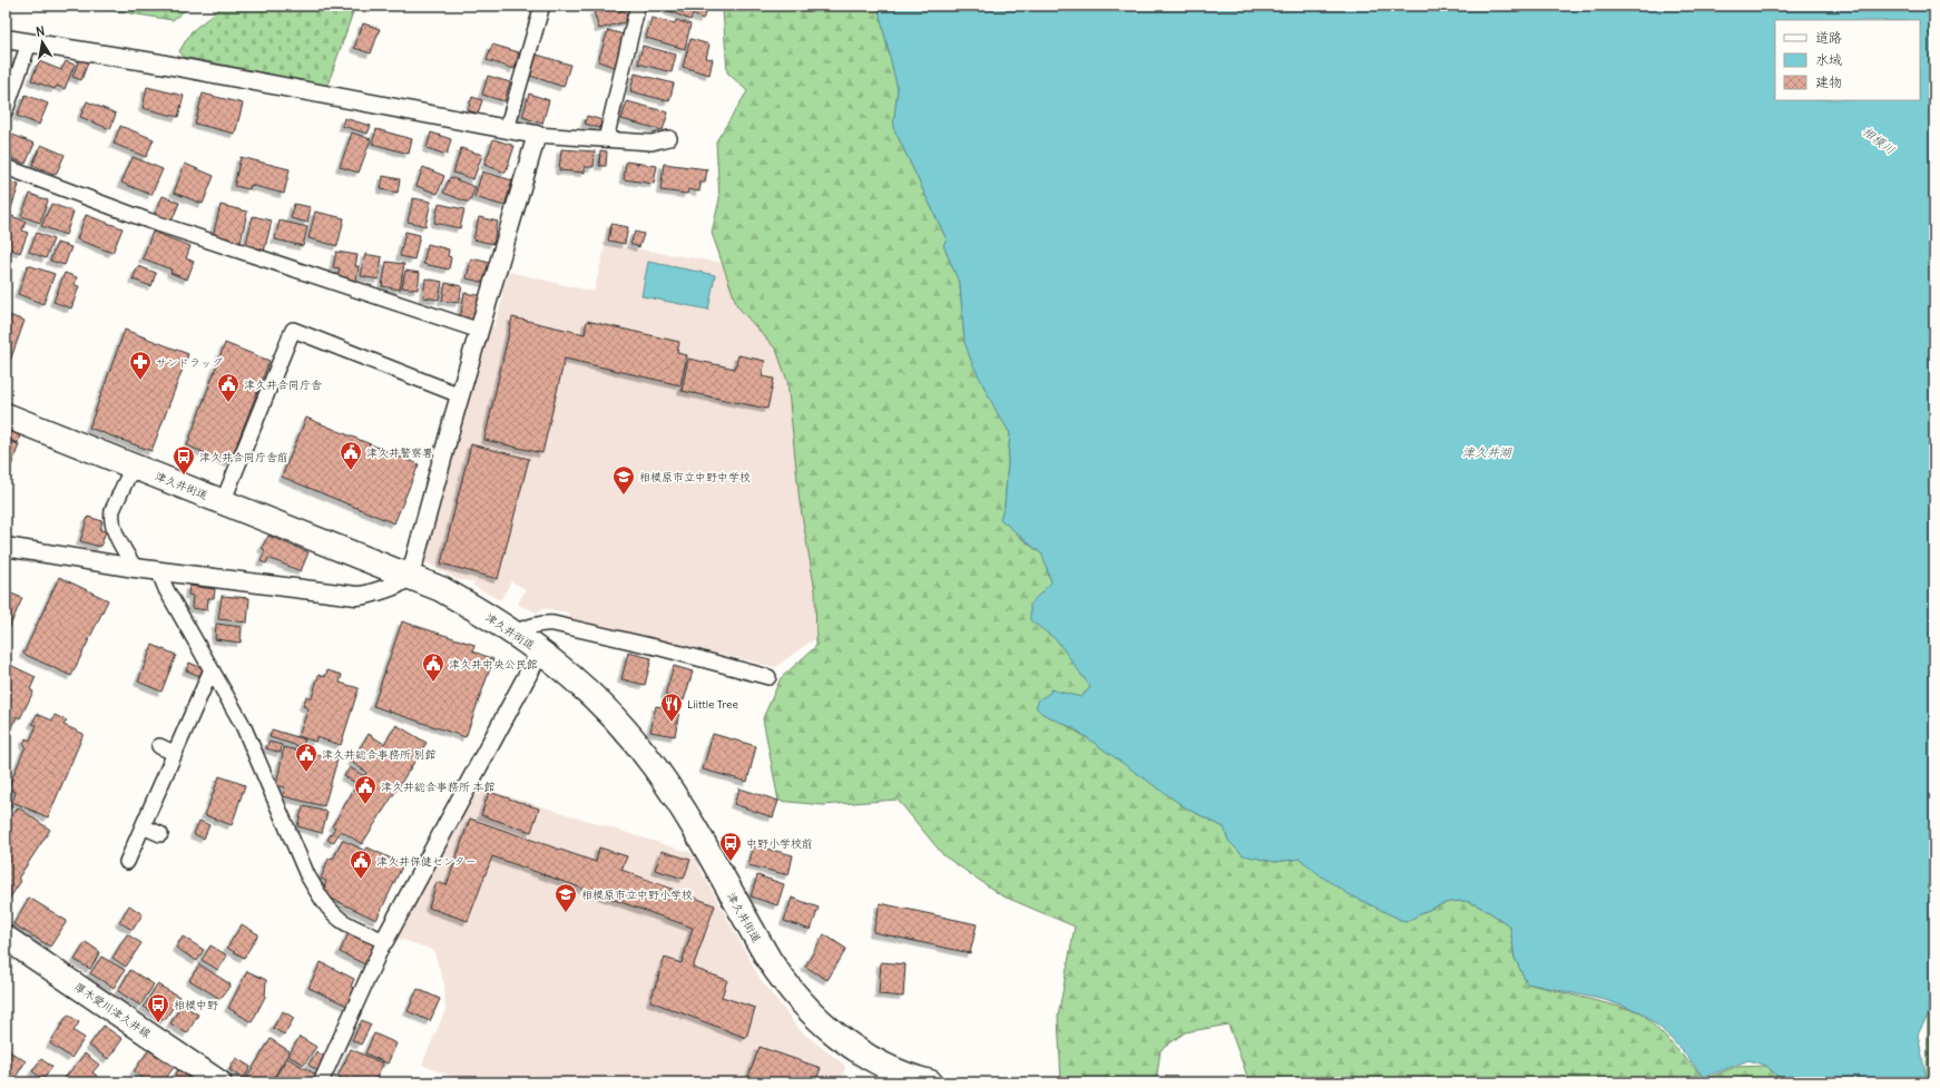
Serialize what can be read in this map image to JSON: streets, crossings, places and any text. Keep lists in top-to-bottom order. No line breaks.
{"streets":{"highway":["津久井街道"],"main road":["厚木愛川津久井線"]},"water":["相模川","津久井湖"],"places":{"pharmacy":["サンドラッグ"],"public building":["津久井合同庁舎","津久井警察署","津久井中央公民館","津久井総合事務所 別館","津久井総合事務所 本館","津久井保健センター"],"bus stop":["津久井合同庁舎前","中野小学校前","相模中野"],"school or university":["相模原市立中野中学校","相模原市立中野小学校"],"restaurant":["Liittle Tree"]},"legend":["道路","水域","建物"],"north":"top"}
